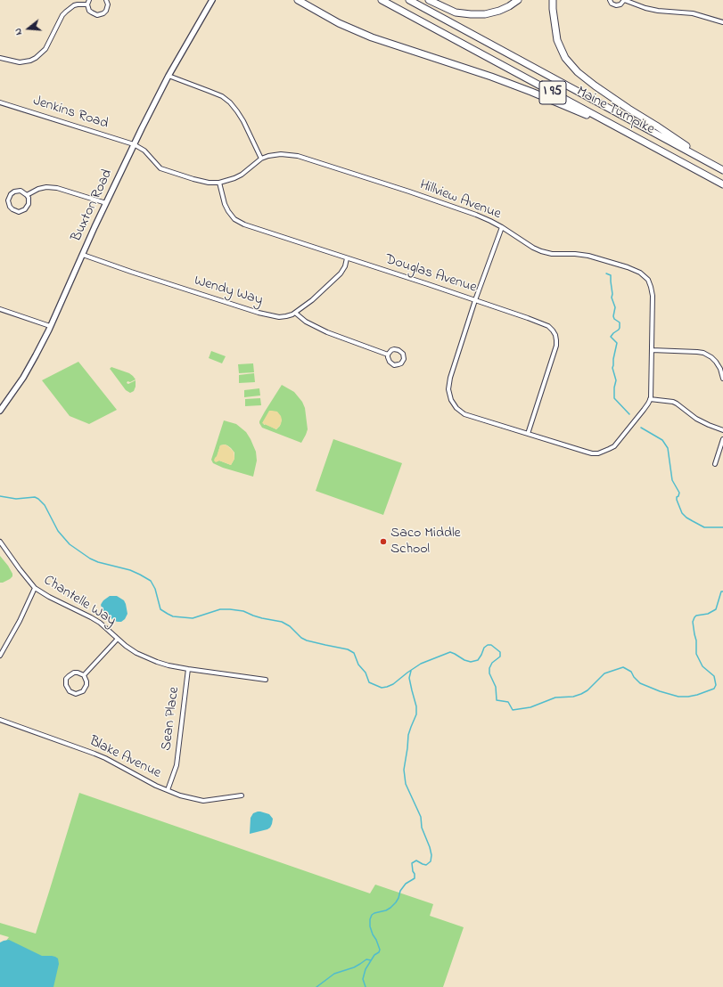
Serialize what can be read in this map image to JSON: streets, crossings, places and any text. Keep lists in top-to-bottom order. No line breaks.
{"streets":{"highway":["I 95","Maine Turnpike"],"main road":["Buxton Road"],"street":["Jenkins Road","Hillview Avenue","Douglas Avenue","Wendy Way","Chantelle Way","Sean Place","Blake Avenue"]},"crossings":[["Jenkins Road","Hillview Avenue"],["Jenkins Road","Buxton Road"],["Hillview Avenue","Buxton Road"],["Hillview Avenue","Douglas Avenue"],["Buxton Road","Wendy Way"],["Douglas Avenue","Wendy Way"],["Chantelle Way","Sean Place"],["Sean Place","Blake Avenue"]],"places":["Saco Middle School"],"north":"left"}
